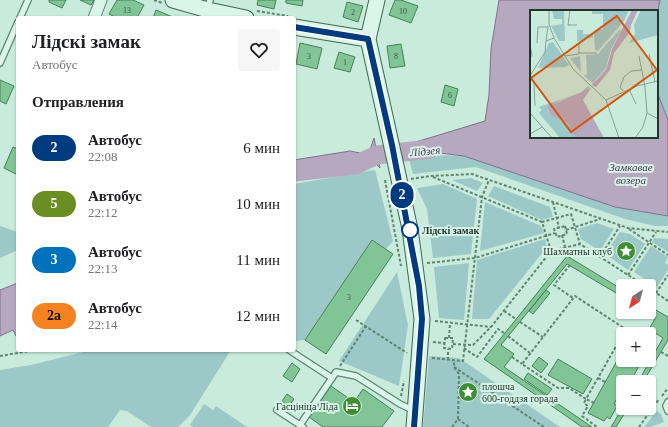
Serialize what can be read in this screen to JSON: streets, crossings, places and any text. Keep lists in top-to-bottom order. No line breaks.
{"water":["Лідзея","Замкавае возера"],"places":{"other":["Лідскі замак"],"place":["Шахматны клуб","плошча 600-годдзя горада"],"hotel":["Гасцініца Ліда"]},"lines":["bus line 2"],"house_numbers":["13","10","2","3","8","1","6","3"],"north":"bottom left","page":{"on_map":"2","heading":[["Лідскі замак","Автобус"],"Отправления"],"list":[{"mark":"2","name":"Автобус","note":"22:08","value":"6 мин"},{"mark":"5","name":"Автобус","note":"22:12","value":"10 мин"},{"mark":"3","name":"Автобус","note":"22:13","value":"11 мин"},{"mark":"2а","name":"Автобус","note":"22:14","value":"12 мин"}],"map_buttons":["+","−"]}}
